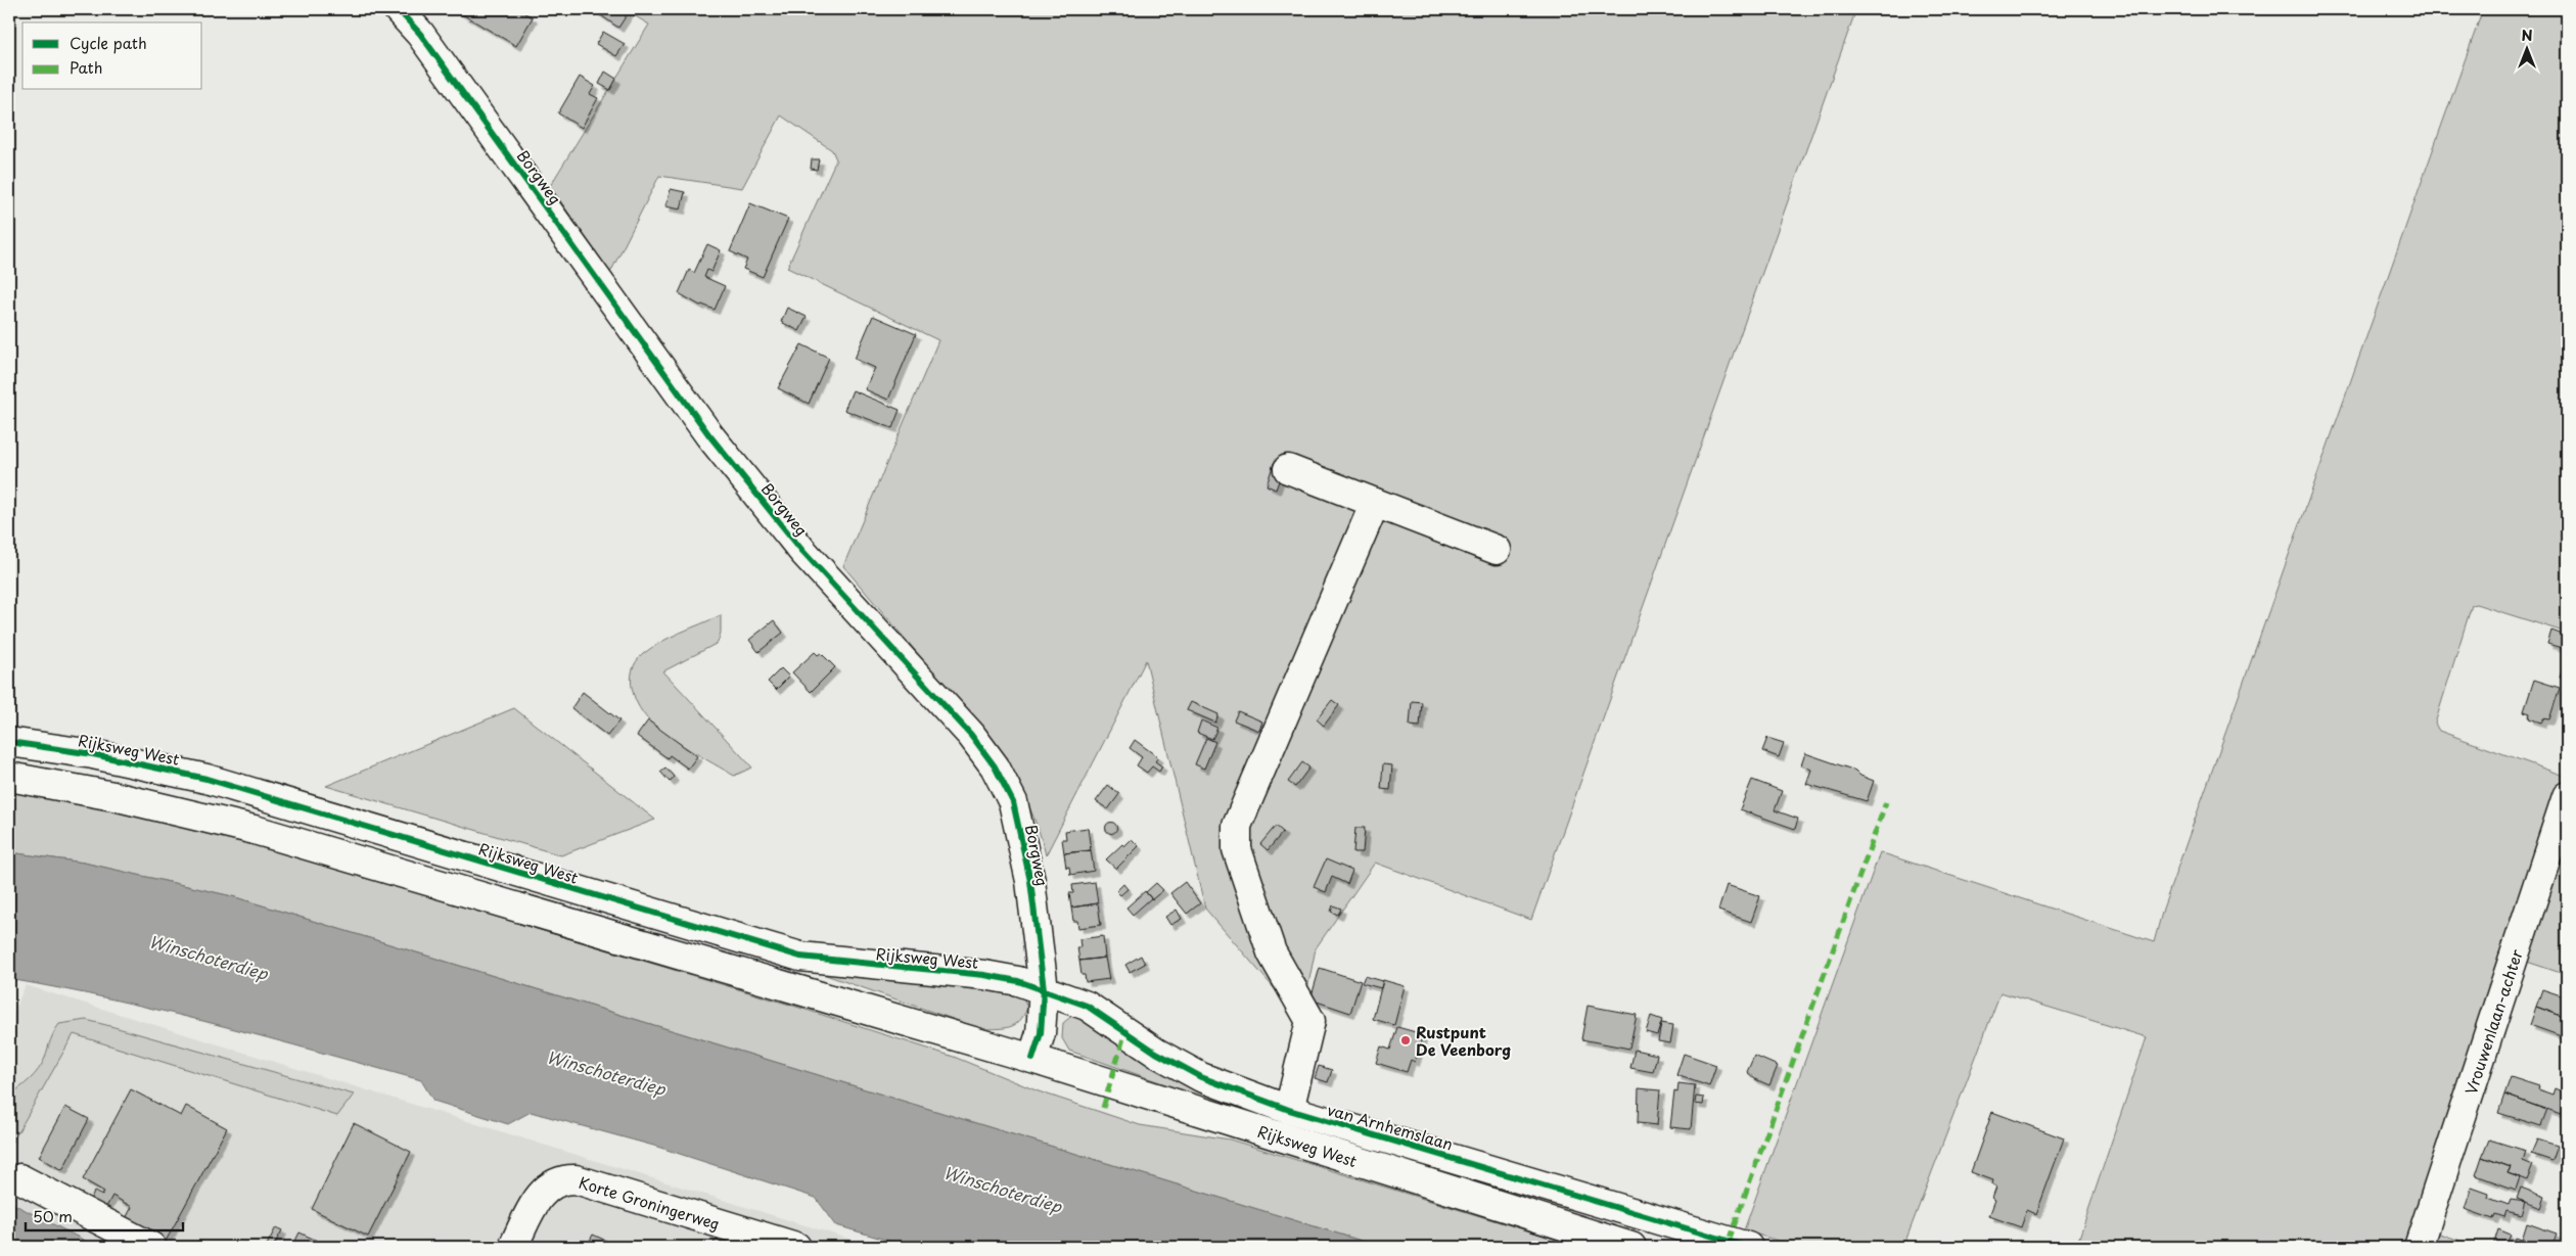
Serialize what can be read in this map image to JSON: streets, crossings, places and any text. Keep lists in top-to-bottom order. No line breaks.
{"streets":{"street":["Borgweg","Rijksweg West","Vrouwenlaan-achter","van Arnhemslaan","Korte Groningerweg"]},"crossings":[["Borgweg","Rijksweg West"],["Borgweg","van Arnhemslaan"],["Rijksweg West","van Arnhemslaan"]],"water":["Winschoterdiep"],"places":["Rustpunt De Veenborg"],"legend":["Cycle path","Path"],"scale_bar":"50 m","north":"top"}
